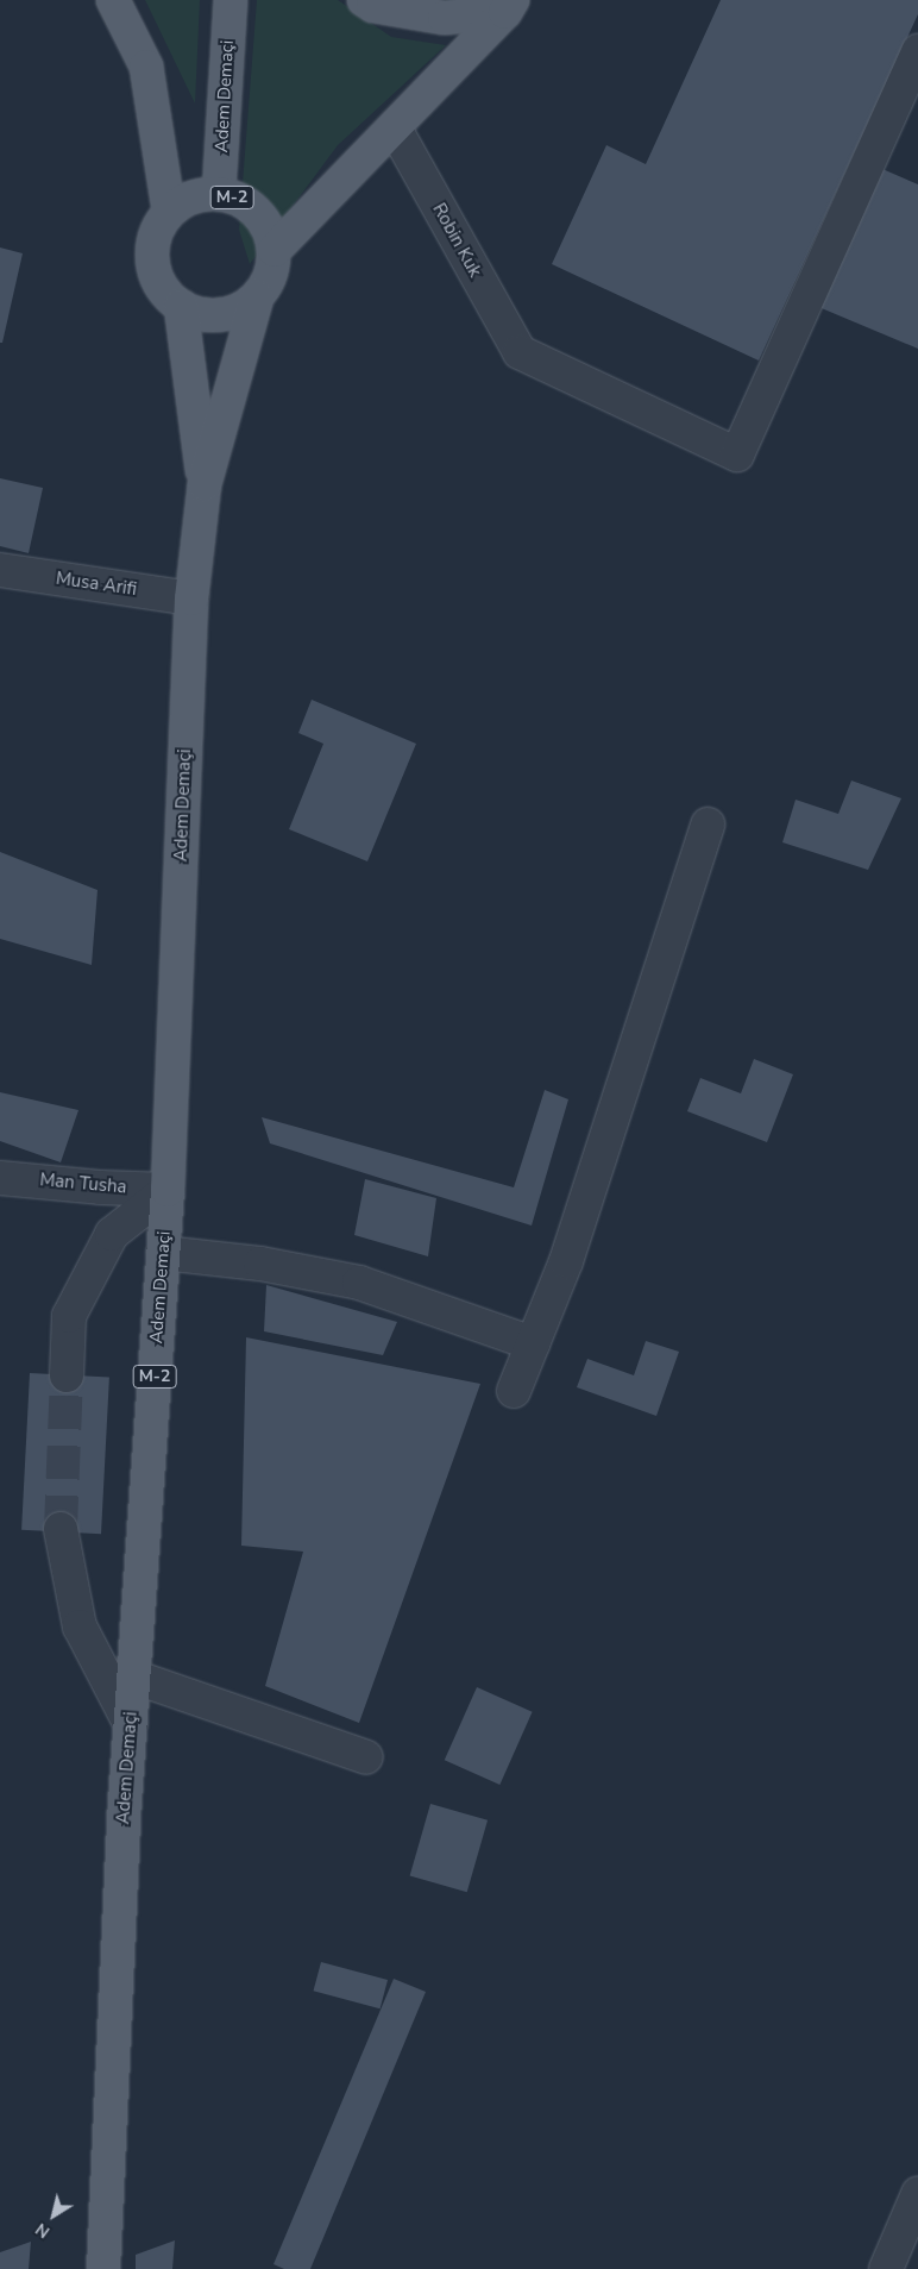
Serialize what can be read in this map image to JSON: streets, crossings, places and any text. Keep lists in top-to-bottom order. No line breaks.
{"streets":{"main road":["Adem Demaçi","M-2"],"street":["Robin Kuk","Musa Arifi","Man Tusha"]},"crossings":[["Adem Demaçi","M-2"],["Adem Demaçi","Musa Arifi"],["Adem Demaçi","Man Tusha"]],"north":"bottom left"}
